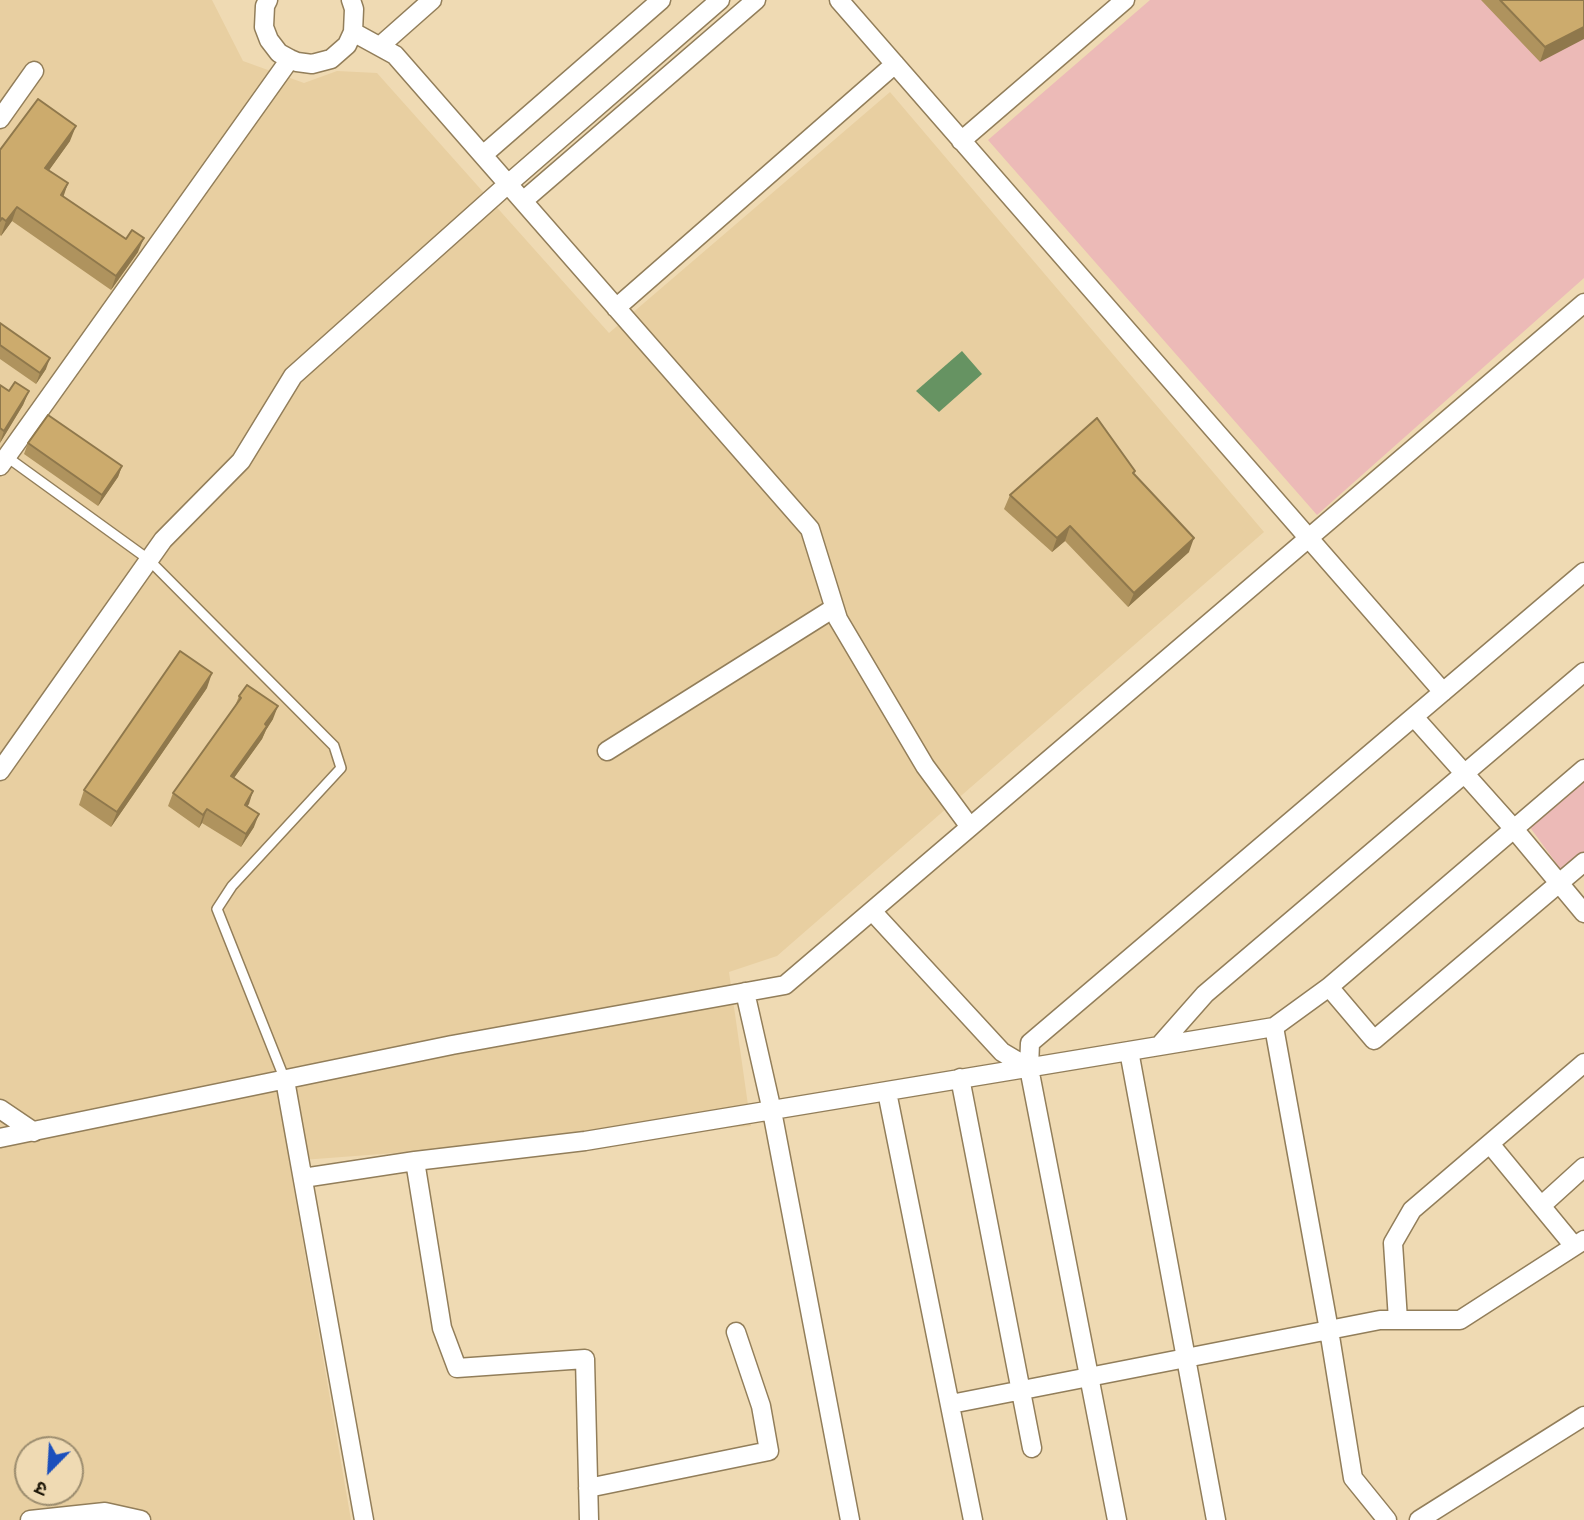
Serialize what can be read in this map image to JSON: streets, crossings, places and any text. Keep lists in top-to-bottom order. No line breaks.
{"north":"bottom left"}
